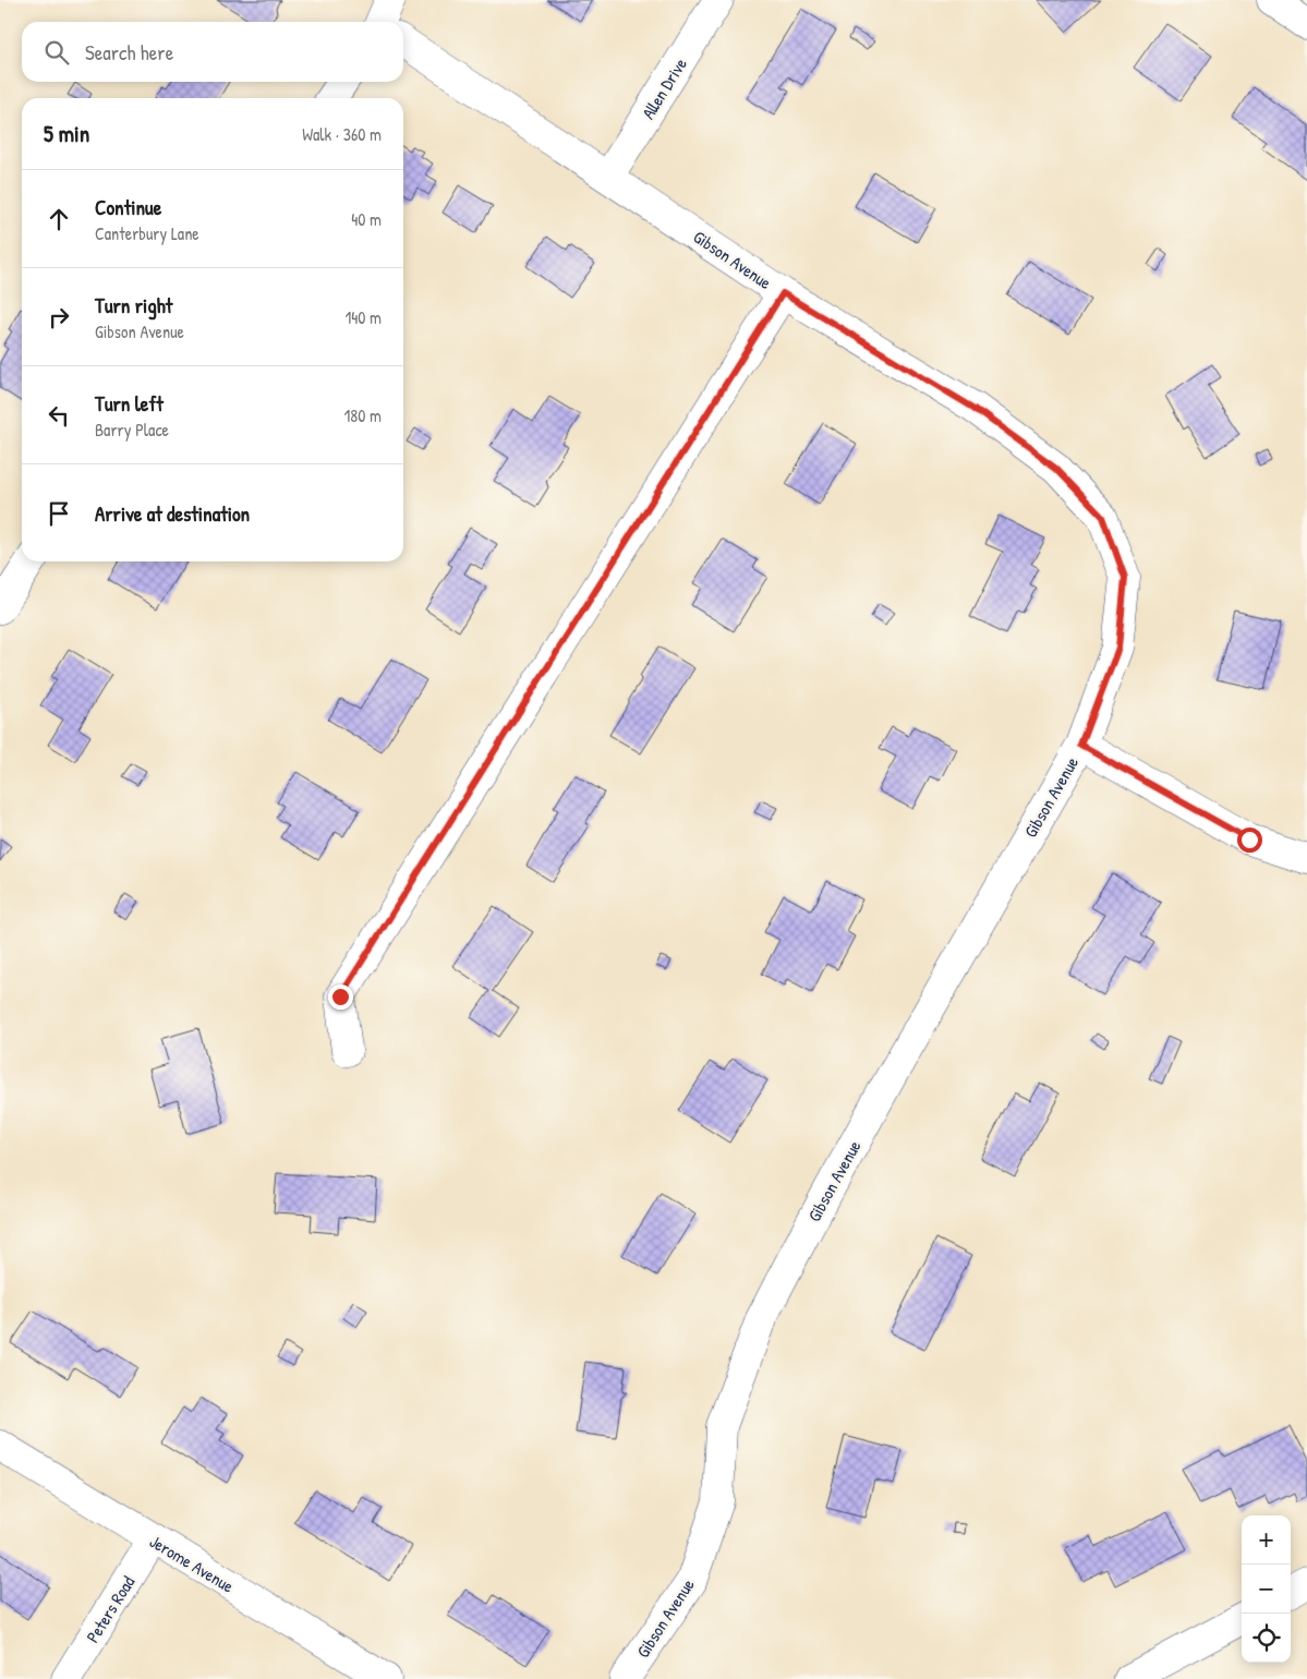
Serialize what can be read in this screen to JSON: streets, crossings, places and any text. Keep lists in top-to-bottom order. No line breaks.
{"streets":{"street":["Allen Drive","Gibson Avenue","Jerome Avenue","Peters Road"]},"crossings":[["Allen Drive","Gibson Avenue"],["Jerome Avenue","Peters Road"]],"page":{"search":"Search here","heading":["5 min","Walk · 360 m"],"list":[["Continue","Canterbury Lane","40 m"],["Turn right","Gibson Avenue","140 m"],["Turn left","Barry Place","180 m"],"Arrive at destination"],"map_buttons":["+","−"]}}
